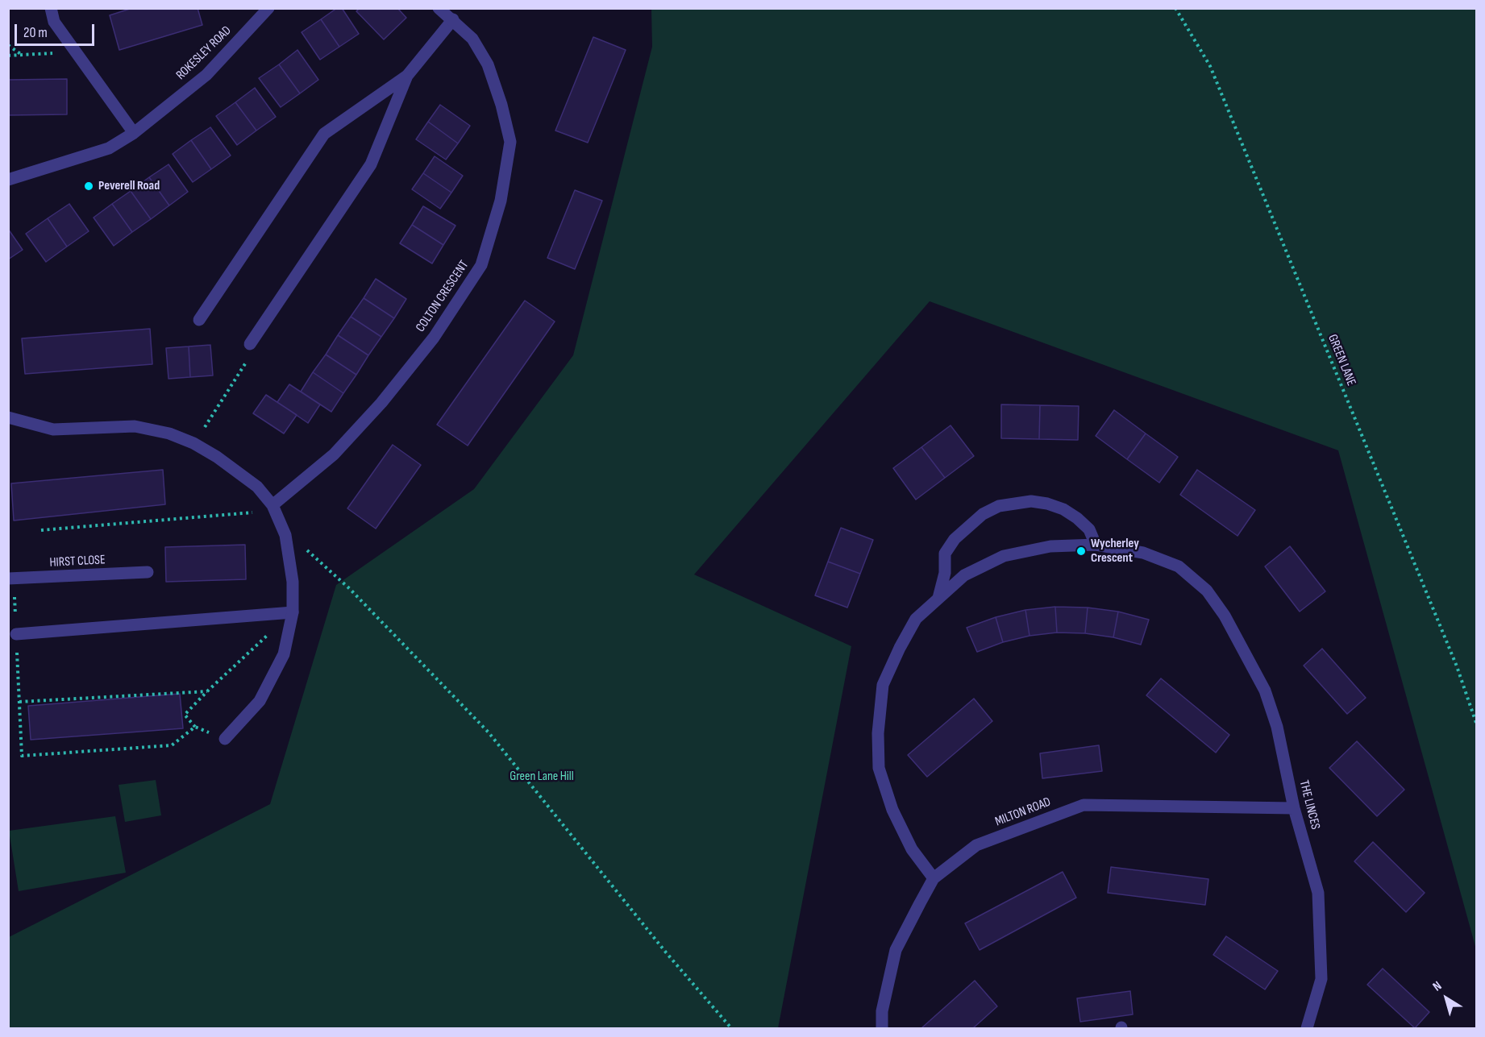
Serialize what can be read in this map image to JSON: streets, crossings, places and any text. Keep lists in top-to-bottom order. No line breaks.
{"streets":{"street":["ROKESLEY ROAD","COLTON CRESCENT","HIRST CLOSE","THE LINCES","MILTON ROAD"],"path":["GREEN LANE"]},"crossings":[["THE LINCES","MILTON ROAD"]],"parks":["Green Lane Hill"],"places":["Peverell Road","Wycherley Crescent"],"scale_bar":"20 m","north":"top left"}
